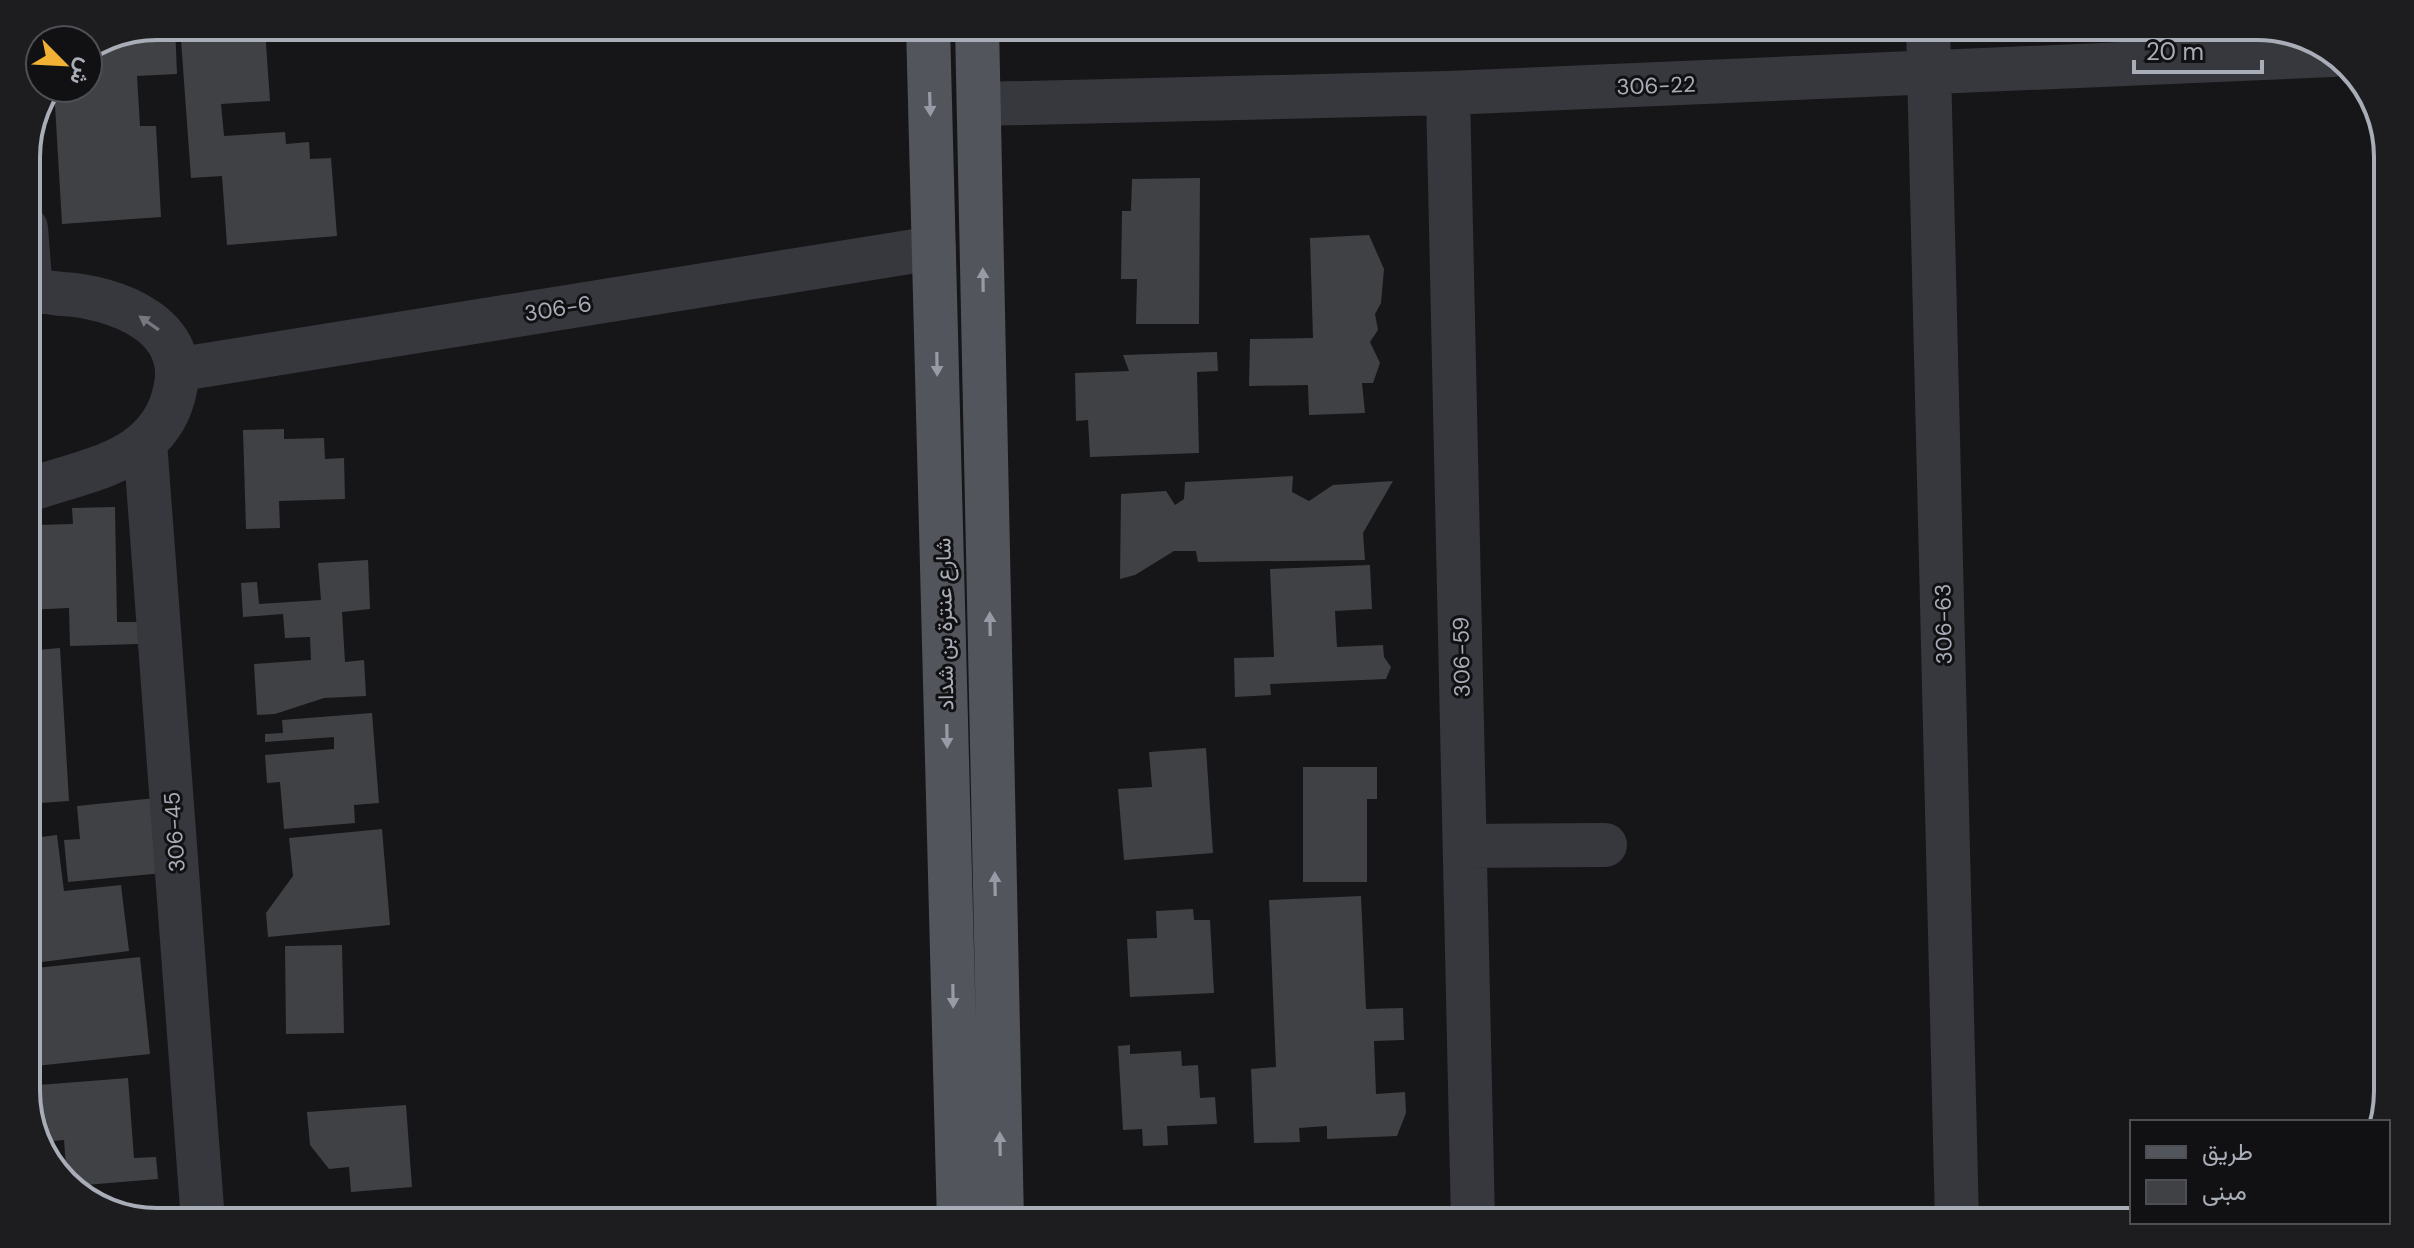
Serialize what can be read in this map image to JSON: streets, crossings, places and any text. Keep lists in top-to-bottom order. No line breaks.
{"streets":{"main road":["شارع عنترة بن شداد"],"street":["306-22","306-6","306-63","306-59","306-45"]},"crossings":[["306-22","شارع عنترة بن شداد"],["306-22","306-63"],["306-22","306-59"],["306-6","شارع عنترة بن شداد"]],"legend":["طريق","مبنى"],"scale_bar":"20 m","north":"bottom right"}
